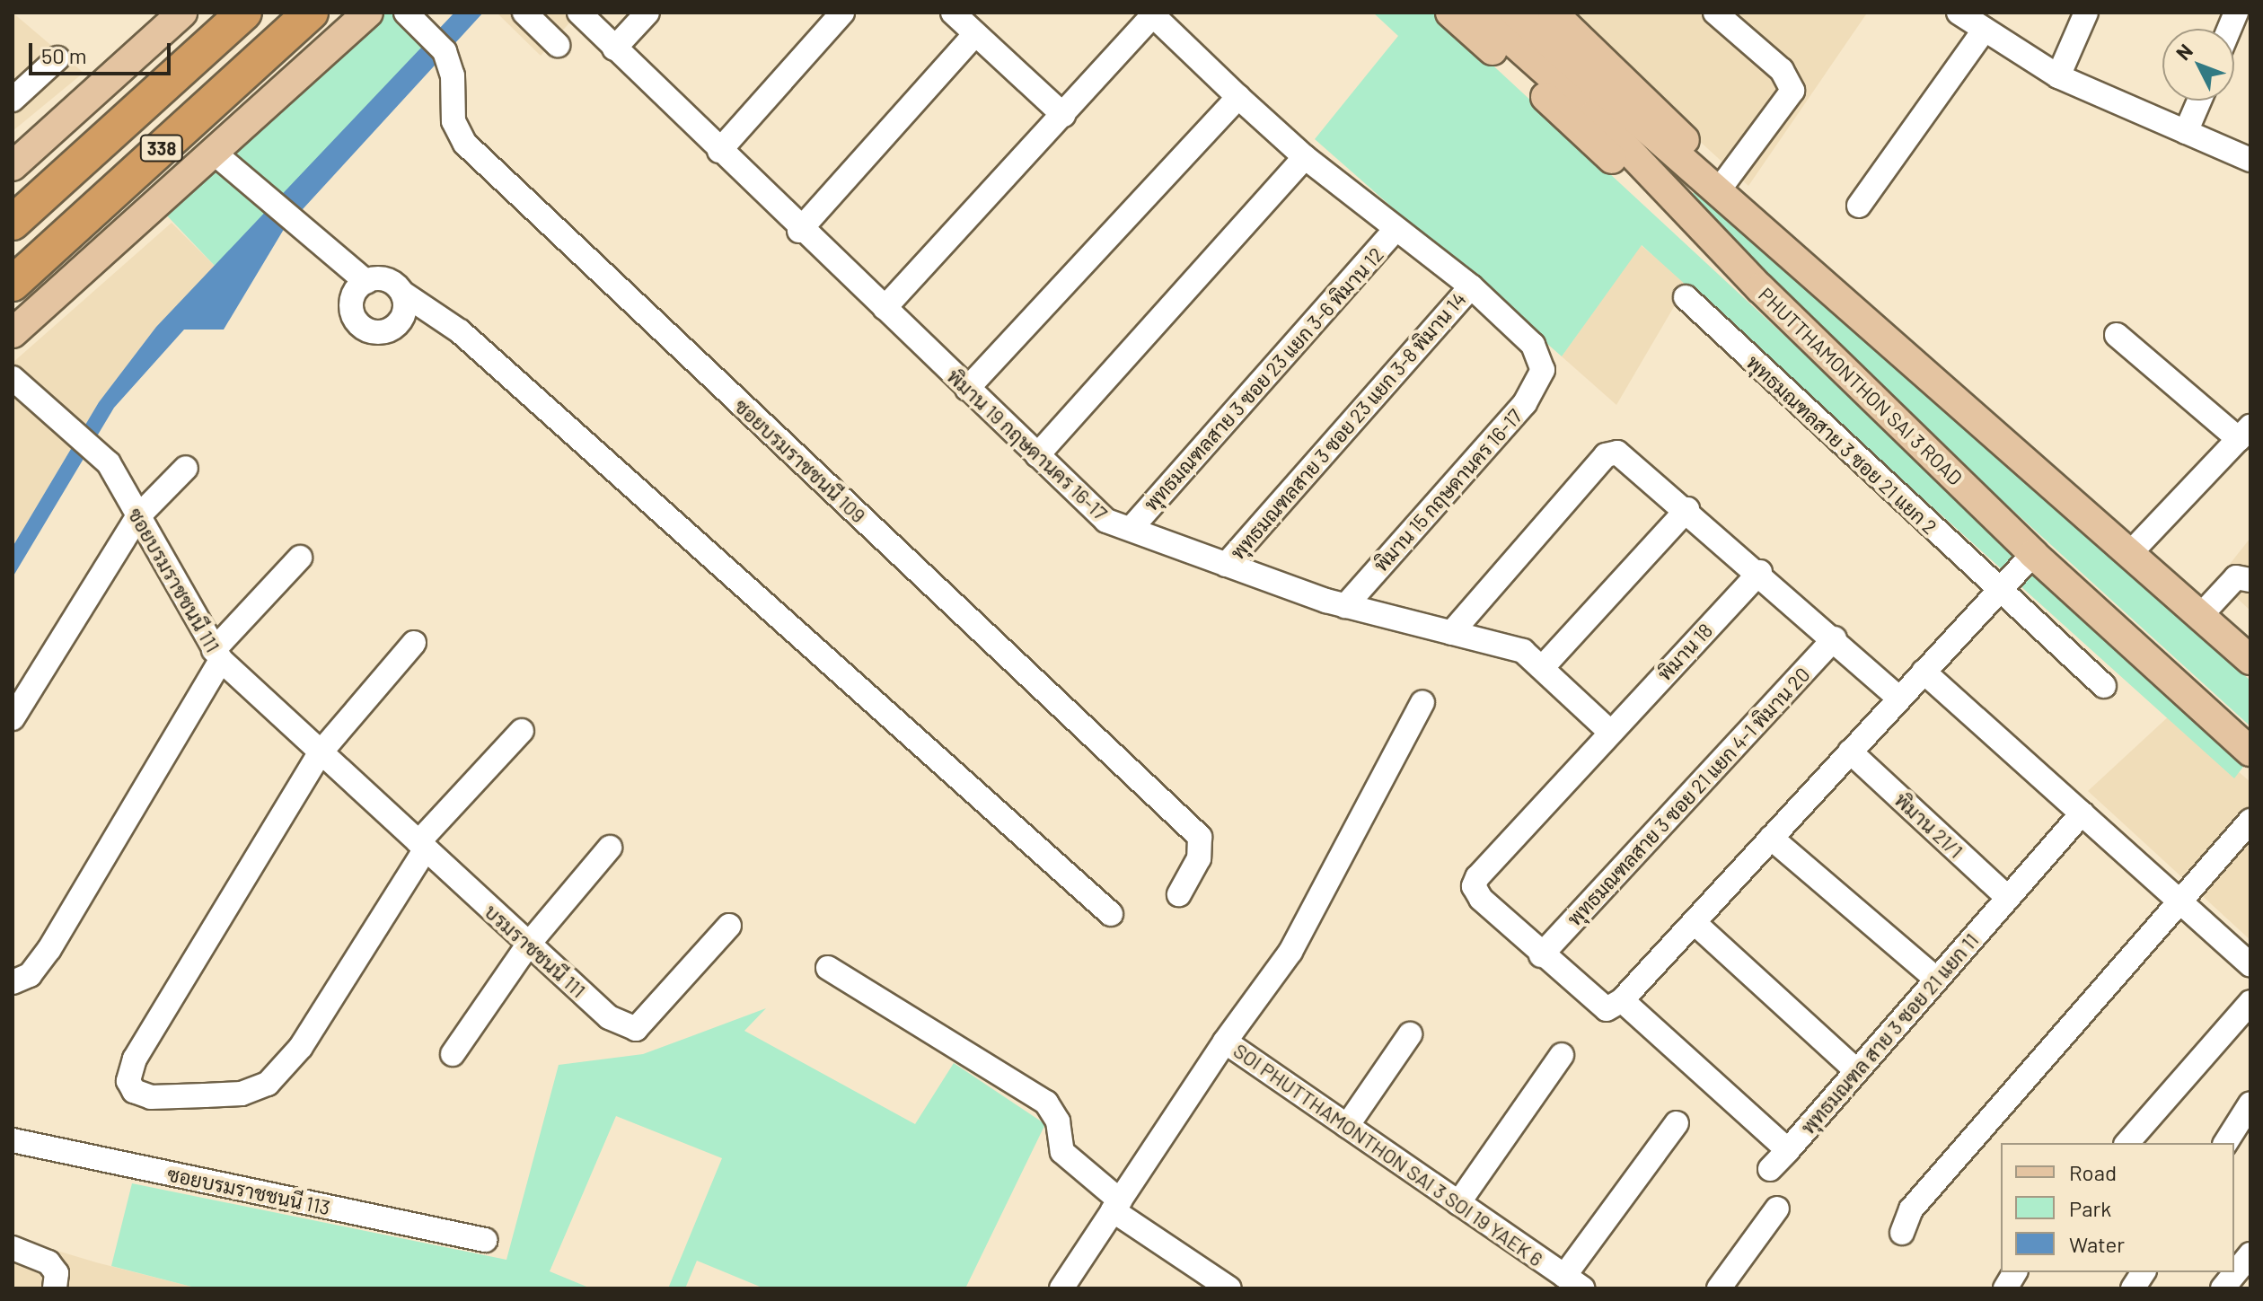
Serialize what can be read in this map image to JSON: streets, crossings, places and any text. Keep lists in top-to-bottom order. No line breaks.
{"streets":{"highway":["338"],"main road":["PHUTTHAMONTHON SAI 3 ROAD"],"street":["พุทธมณฑลสาย 3 ซอย 23 แยก 3-6 พิมาน 12","พุทธมณฑลสาย 3 ซอย 23 แยก 3-8 พิมาน 14","พิมาน 19 กฤษดานคร 16-17","พุทธมณฑลสาย 3 ซอย 21 แยก 2","ซอยบรมราชชนนี 109","พิมาน 15 กฤษดานคร 16-17","ซอยบรมราชชนนี 111","พิมาน 18","พุทธมณฑลสาย 3 ซอย 21 แยก 4-1 พิมาน 20","พิมาน 21/1","บรมราชชนนี 111","พุทธมณฑล สาย 3 ซอย 21 แยก 11","SOI PHUTTHAMONTHON SAI 3 SOI 19 YAEK 6","ซอยบรมราชชนนี 113"]},"crossings":[["พุทธมณฑลสาย 3 ซอย 23 แยก 3-6 พิมาน 12","พิมาน 19 กฤษดานคร 16-17"],["พุทธมณฑลสาย 3 ซอย 23 แยก 3-8 พิมาน 14","พิมาน 19 กฤษดานคร 16-17"],["พุทธมณฑลสาย 3 ซอย 23 แยก 3-8 พิมาน 14","พิมาน 15 กฤษดานคร 16-17"],["พิมาน 19 กฤษดานคร 16-17","พิมาน 15 กฤษดานคร 16-17"],["พิมาน 19 กฤษดานคร 16-17","พิมาน 18"],["ซอยบรมราชชนนี 111","บรมราชชนนี 111"],["พิมาน 18","พุทธมณฑลสาย 3 ซอย 21 แยก 4-1 พิมาน 20"],["พิมาน 21/1","พุทธมณฑล สาย 3 ซอย 21 แยก 11"]],"legend":["Road","Park","Water"],"scale_bar":"50 m","north":"top left"}
